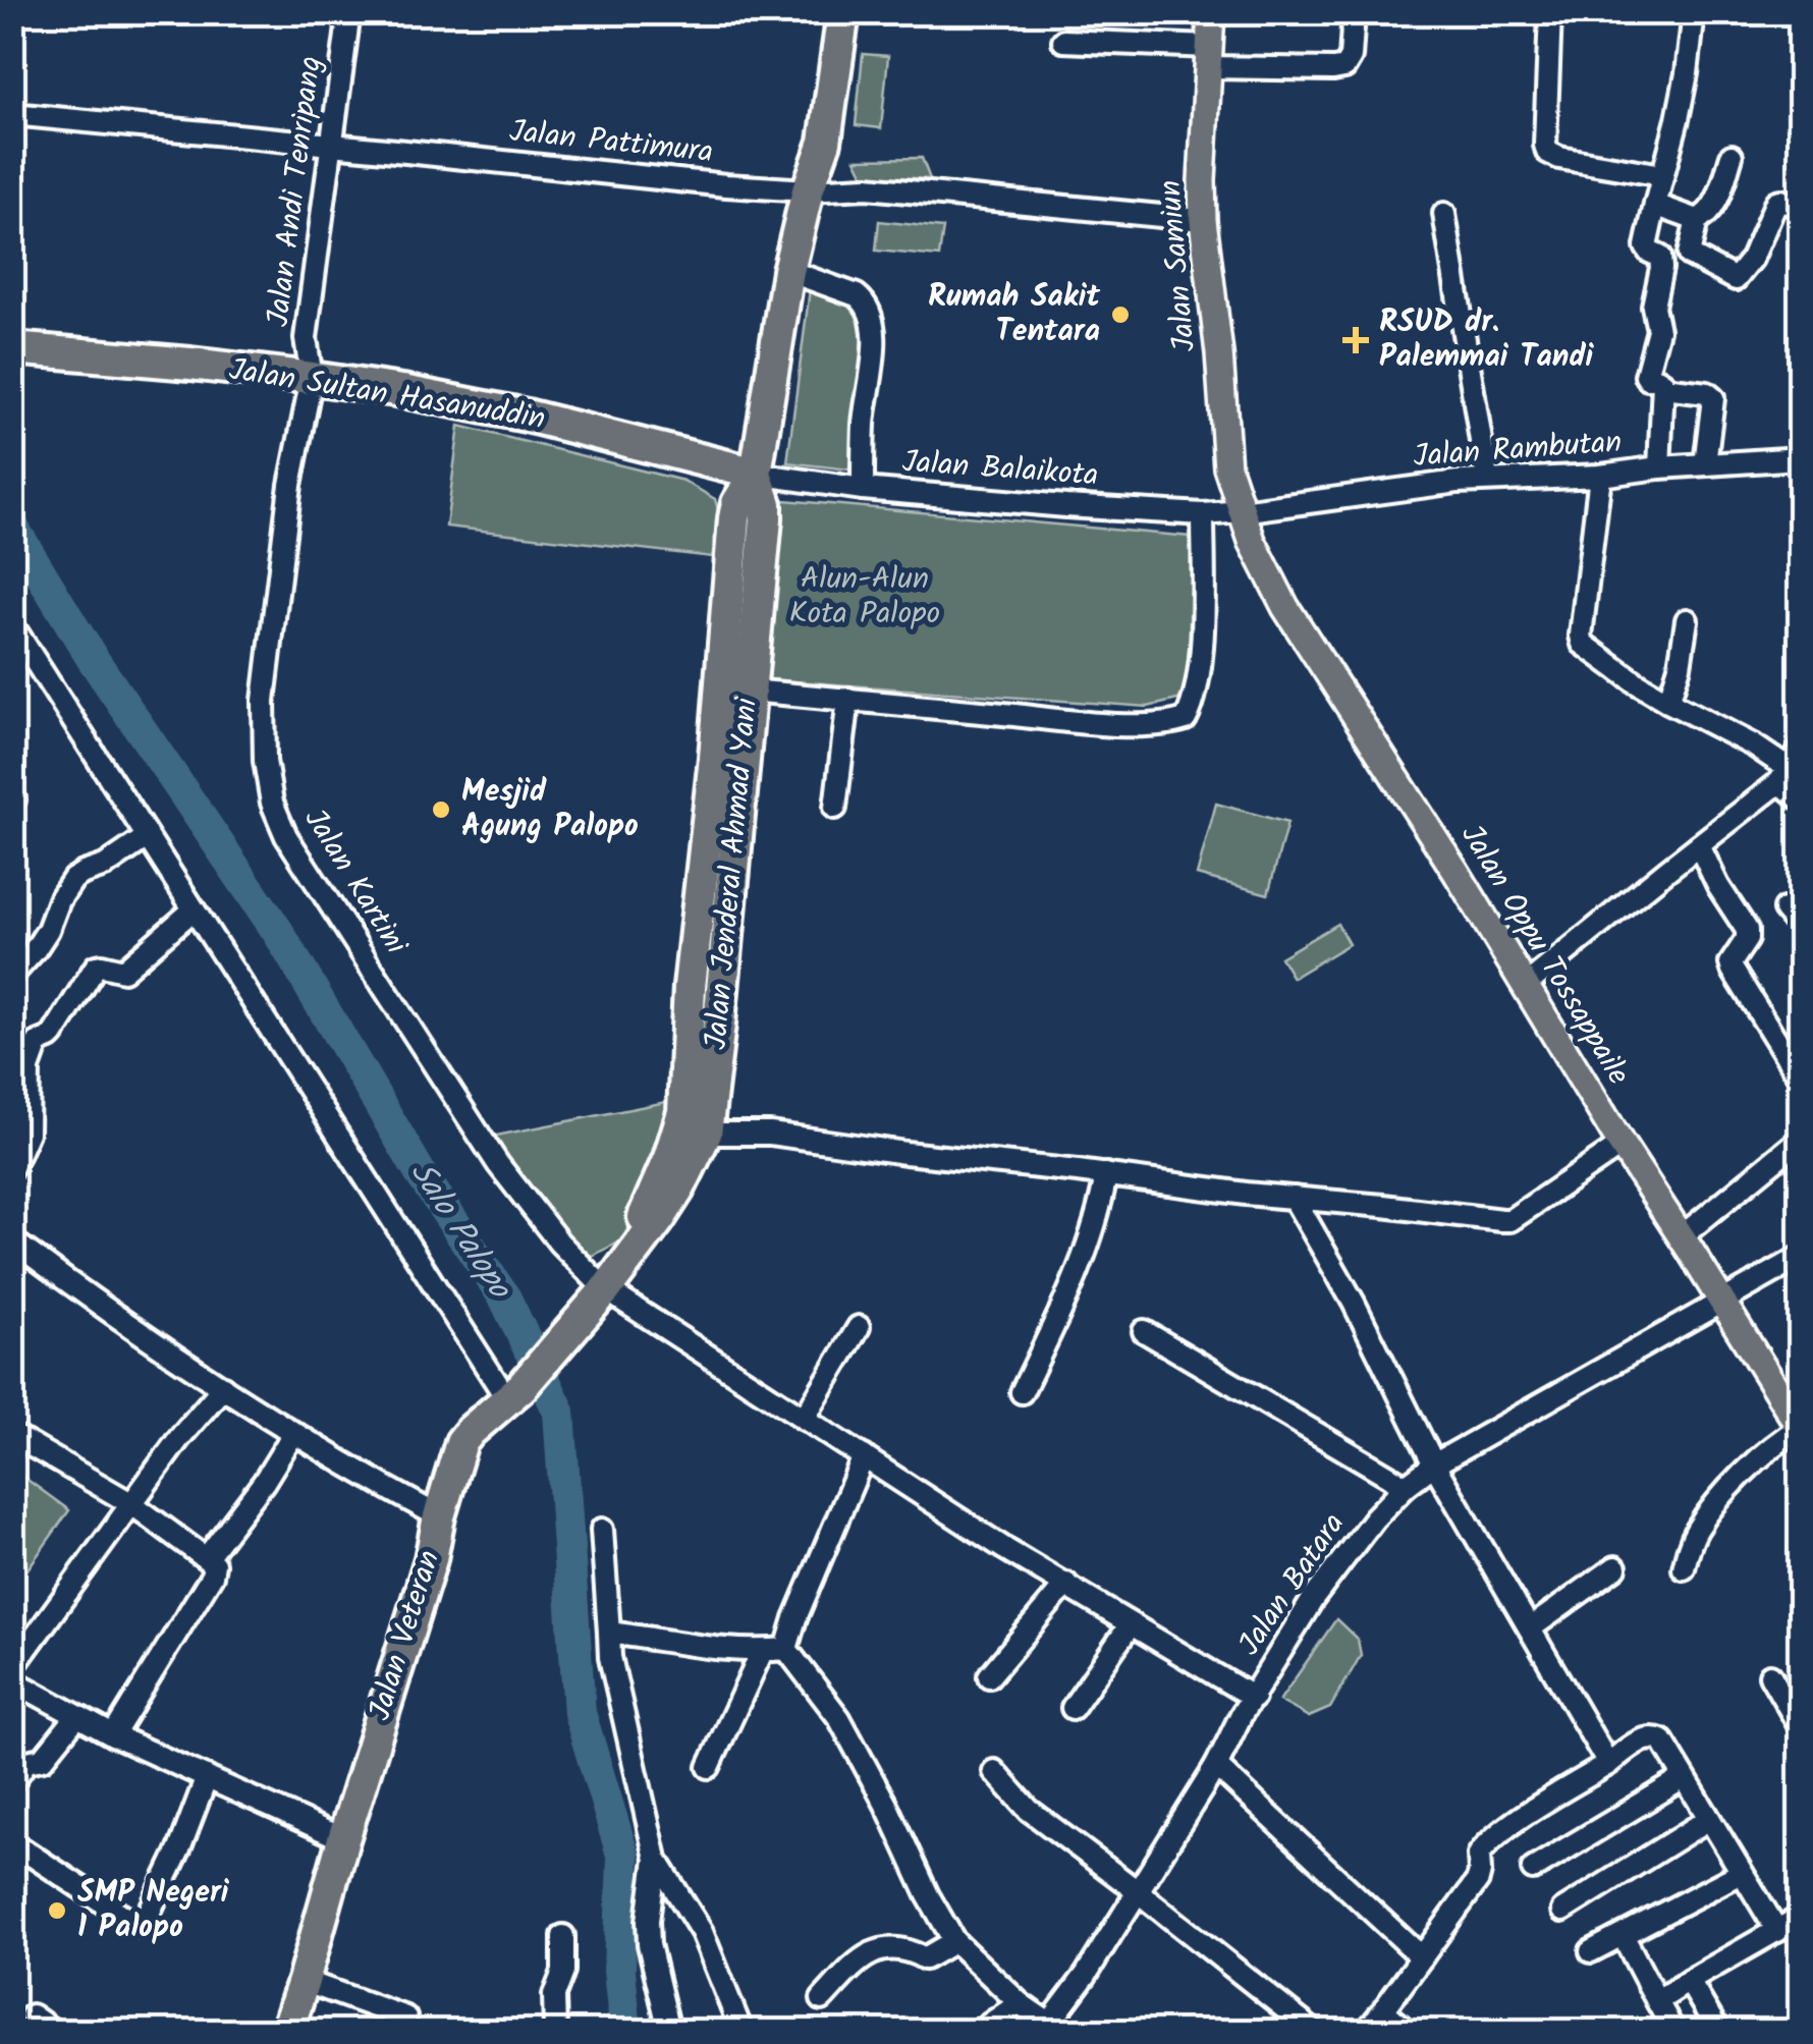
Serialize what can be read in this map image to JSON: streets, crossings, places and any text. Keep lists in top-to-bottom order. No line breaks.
{"streets":{"highway":["Jalan Sultan Hasanuddin","Jalan Jenderal Ahmad Yani","Jalan Veteran"],"main road":["Jalan Samiun","Jalan Oppu Tossappaile"],"street":["Jalan Pattimura","Jalan Andi Tenripang","Jalan Rambutan","Jalan Balaikota","Jalan Kartini","Jalan Batara"]},"crossings":[["Jalan Pattimura","Jalan Andi Tenripang"],["Jalan Pattimura","Jalan Samiun"],["Jalan Pattimura","Jalan Jenderal Ahmad Yani"],["Jalan Andi Tenripang","Jalan Sultan Hasanuddin"],["Jalan Andi Tenripang","Jalan Kartini"],["Jalan Samiun","Jalan Rambutan"],["Jalan Samiun","Jalan Balaikota"],["Jalan Samiun","Jalan Oppu Tossappaile"],["Jalan Sultan Hasanuddin","Jalan Balaikota"],["Jalan Sultan Hasanuddin","Jalan Jenderal Ahmad Yani"],["Jalan Sultan Hasanuddin","Jalan Kartini"],["Jalan Rambutan","Jalan Balaikota"],["Jalan Rambutan","Jalan Oppu Tossappaile"],["Jalan Balaikota","Jalan Jenderal Ahmad Yani"],["Jalan Balaikota","Jalan Oppu Tossappaile"],["Jalan Jenderal Ahmad Yani","Jalan Kartini"],["Jalan Jenderal Ahmad Yani","Jalan Veteran"],["Jalan Kartini","Jalan Batara"],["Jalan Kartini","Jalan Veteran"],["Jalan Oppu Tossappaile","Jalan Batara"]],"water":["Salo Palopo"],"parks":["Alun-Alun Kota Palopo"],"places":{"other":["Rumah Sakit Tentara","Mesjid Agung Palopo","SMP Negeri 1 Palopo"],"health":["RSUD dr. Palemmai Tandi"]}}
